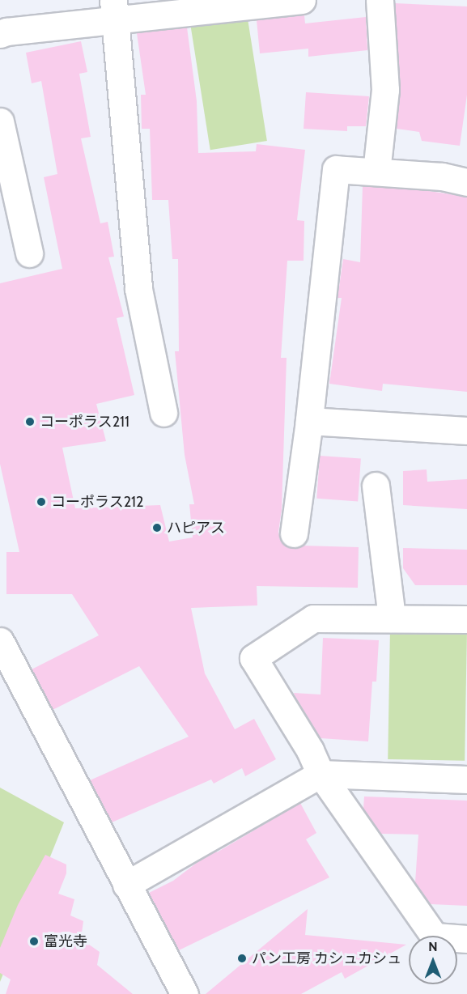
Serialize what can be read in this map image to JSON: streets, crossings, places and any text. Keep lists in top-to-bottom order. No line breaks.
{"places":["コーポラス211","コーポラス212","ハピアス","富光寺","パン工房 カシュカシュ"],"north":"top"}
